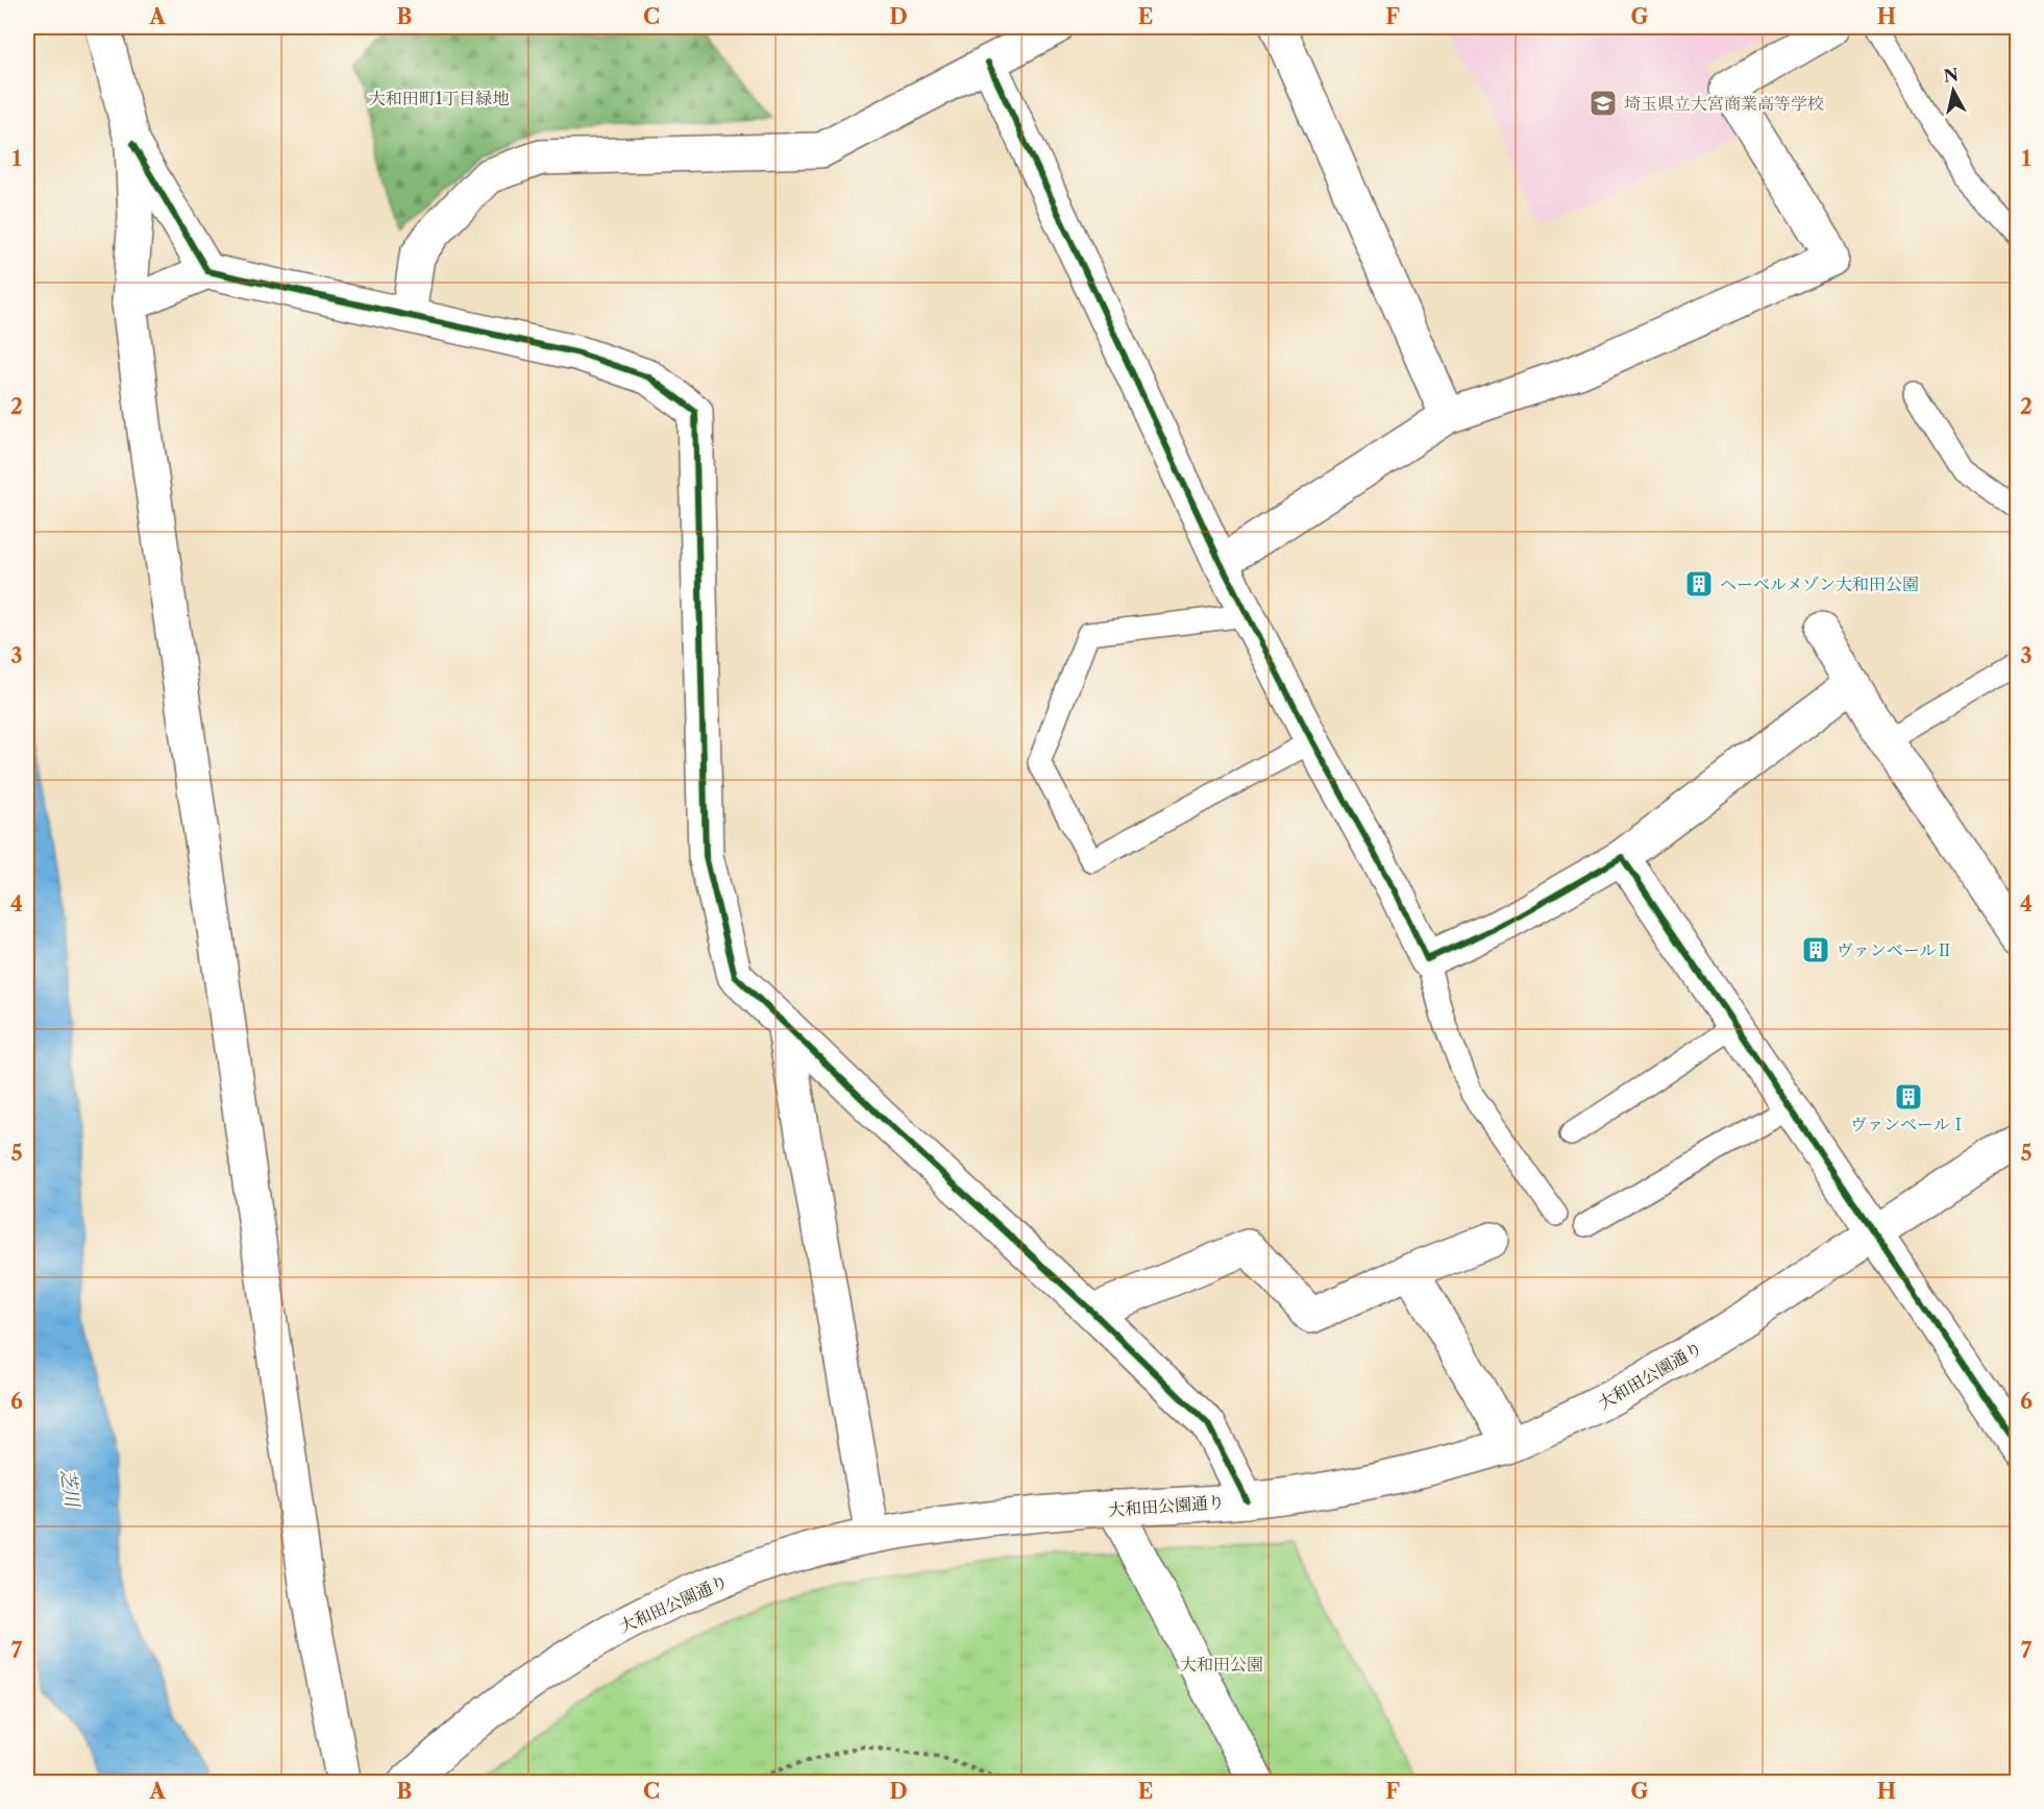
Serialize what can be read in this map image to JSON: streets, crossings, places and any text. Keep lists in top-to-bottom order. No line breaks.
{"streets":{"street":["大和田公園通り"]},"water":["芝川"],"parks":["大和田町1丁目緑地","大和田公園"],"places":{"school or university":["埼玉県立大宮商業高等学校"],"building":["ヘーベルメゾン大和田公園","ヴァンベールⅡ","ヴァンベールⅠ"]},"north":"top","grid":{"columns":["A","B","C","D","E","F","G","H"],"rows":["1","2","3","4","5","6","7"]}}
